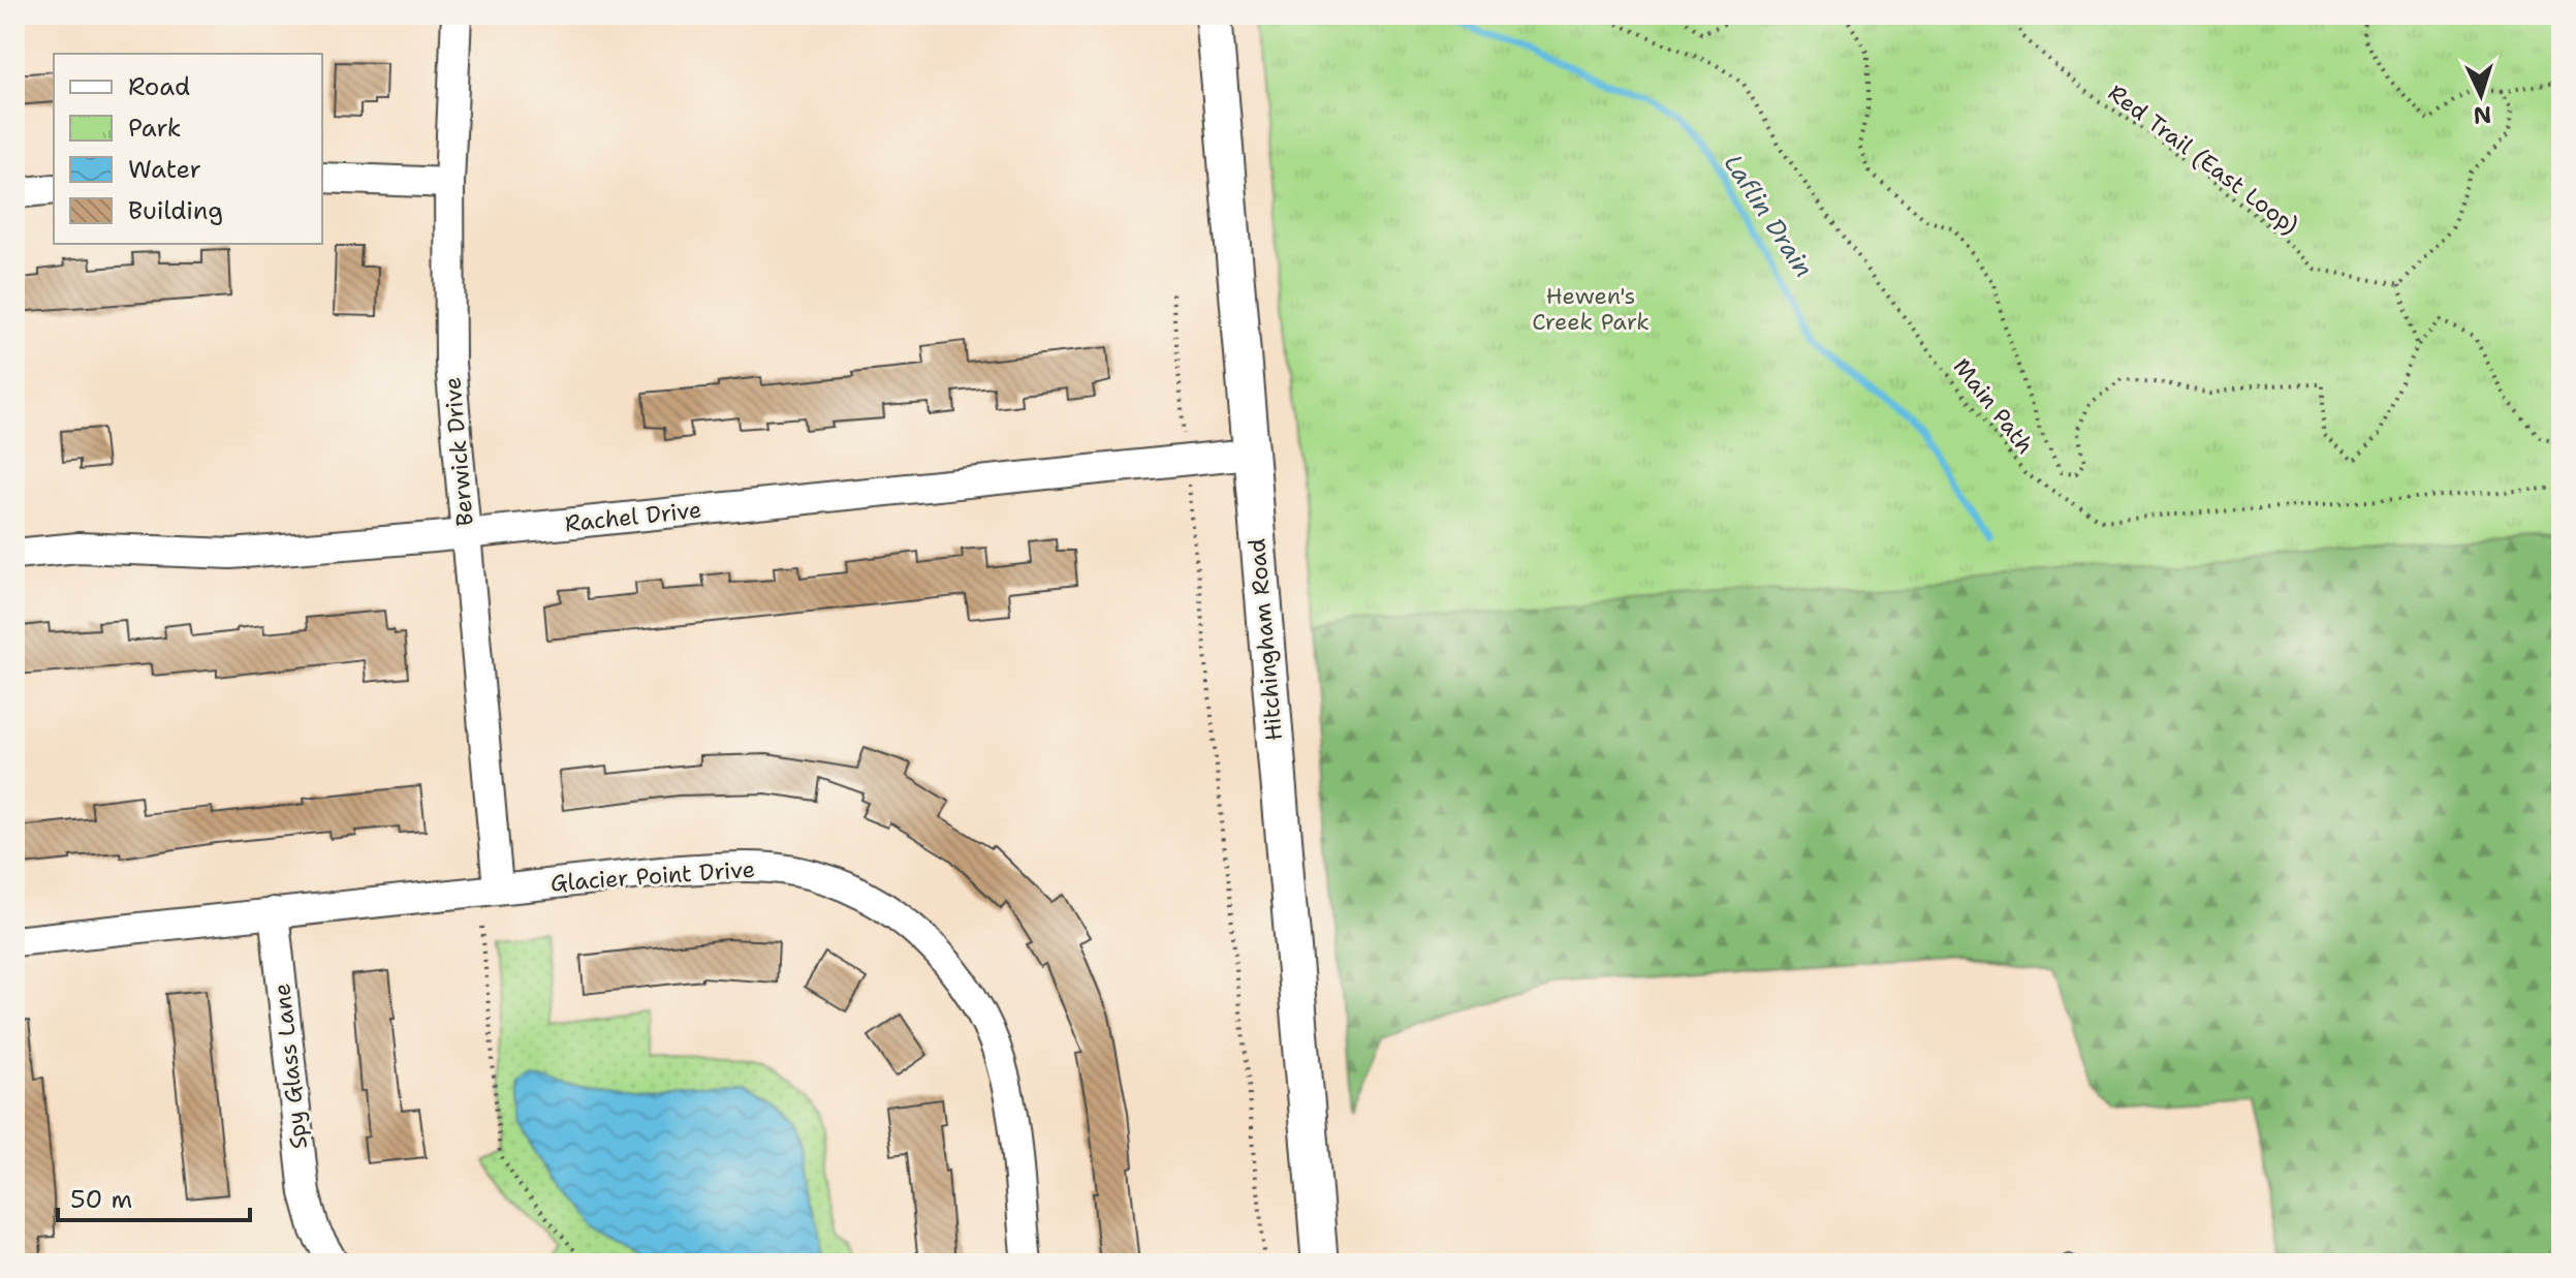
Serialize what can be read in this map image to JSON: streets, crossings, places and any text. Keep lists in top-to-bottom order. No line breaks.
{"streets":{"street":["Berwick Drive","Rachel Drive","Hitchingham Road","Glacier Point Drive","Spy Glass Lane"],"path":["Red Trail (East Loop)","Main Path"]},"crossings":[["Berwick Drive","Rachel Drive"],["Berwick Drive","Glacier Point Drive"],["Rachel Drive","Hitchingham Road"],["Glacier Point Drive","Spy Glass Lane"]],"water":["Laflin Drain"],"parks":["Hewen's Creek Park"],"legend":["Road","Park","Water","Building"],"scale_bar":"50 m","north":"bottom"}
